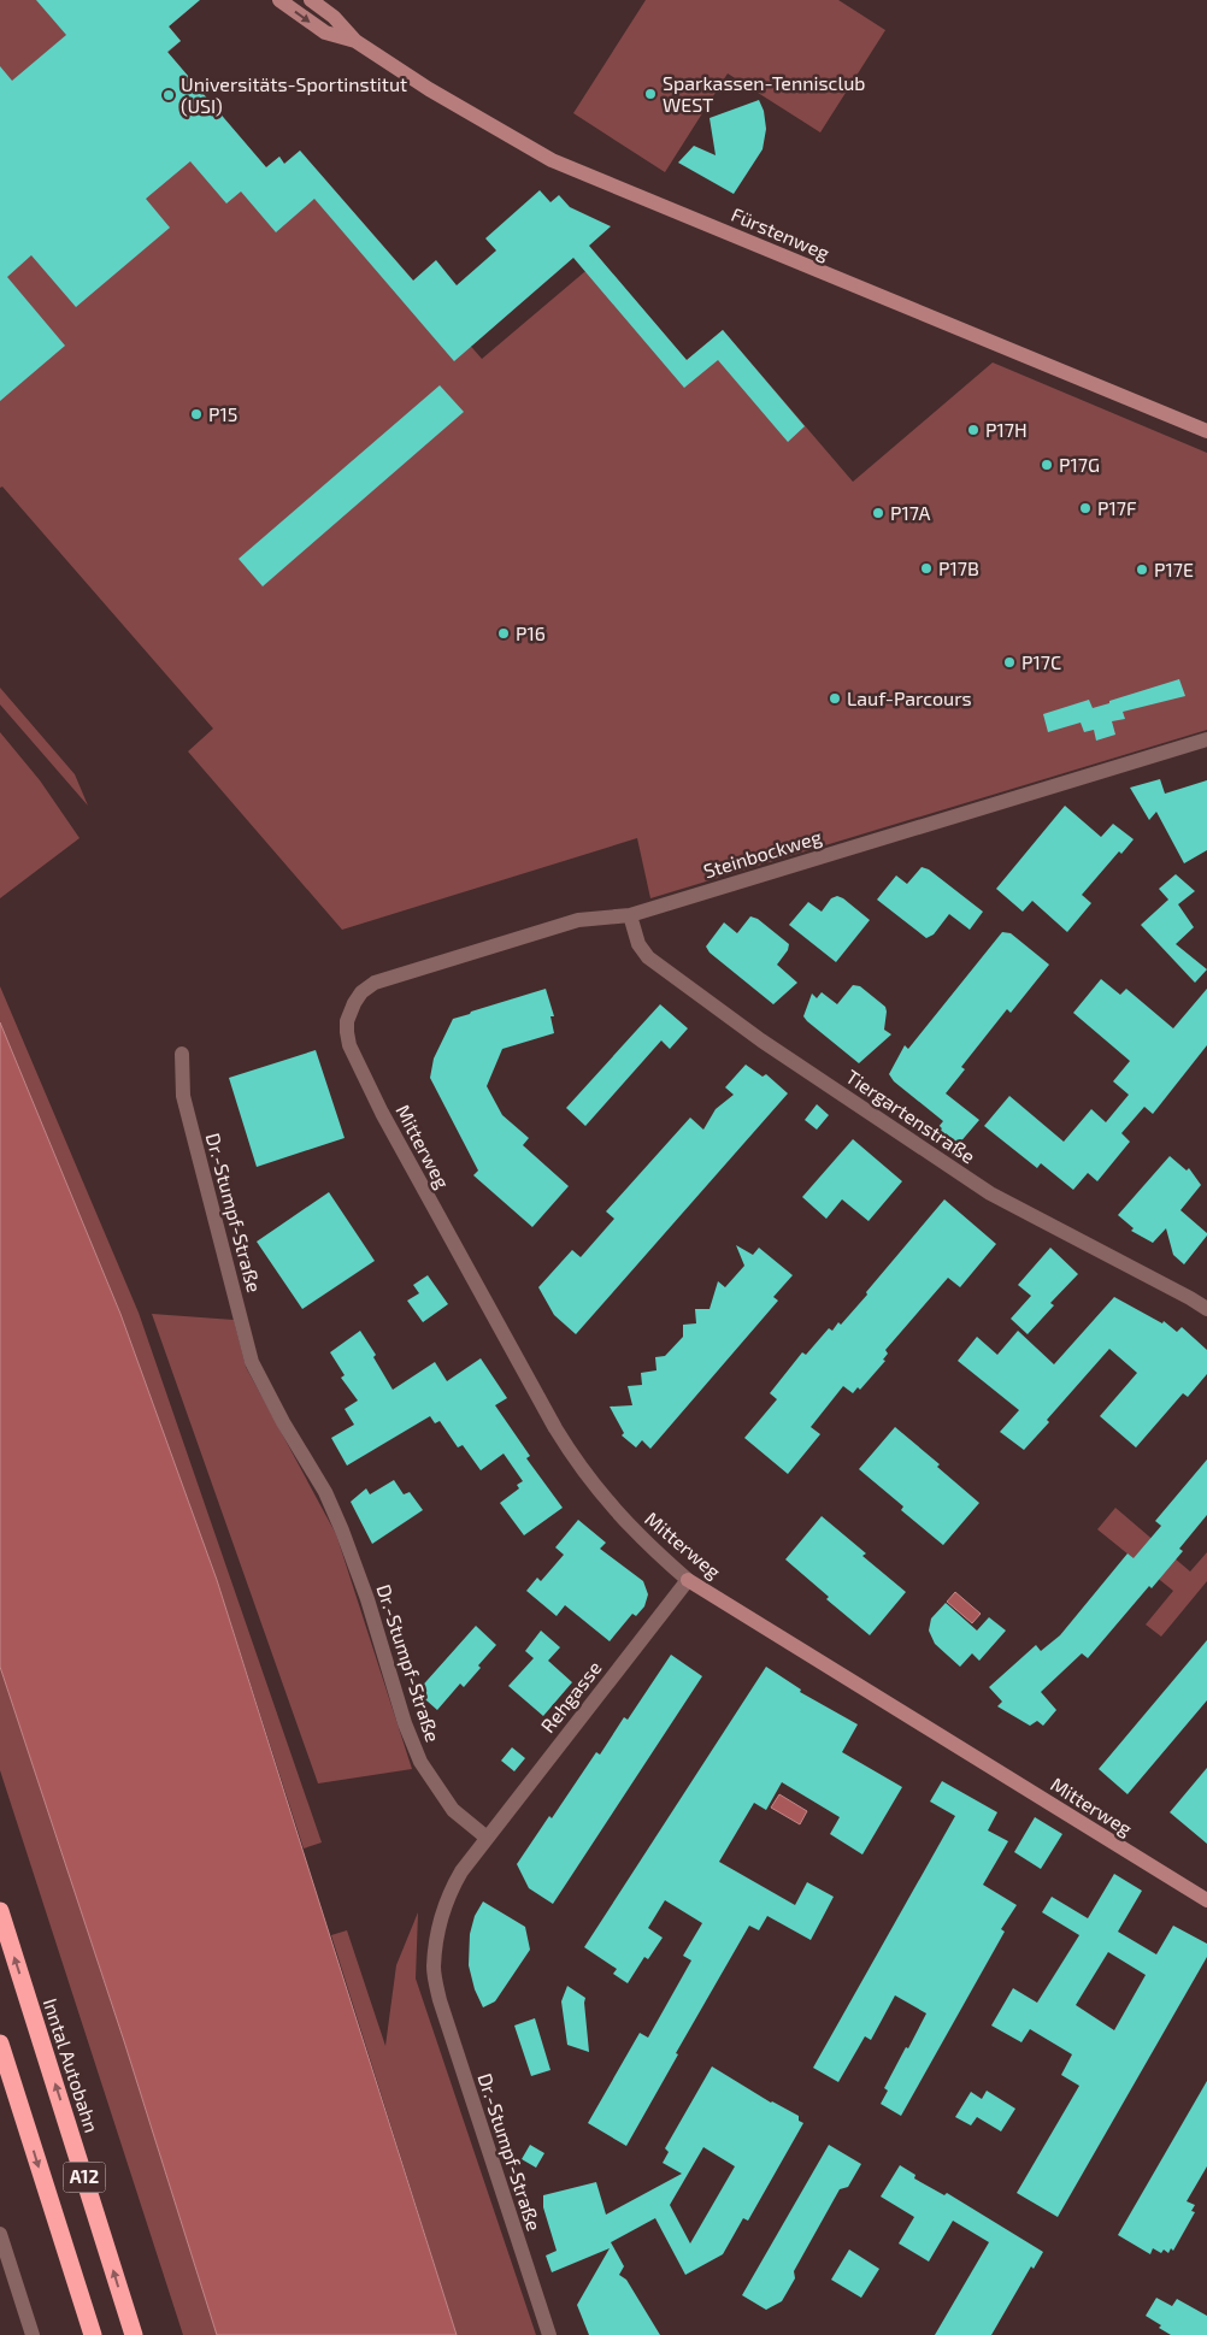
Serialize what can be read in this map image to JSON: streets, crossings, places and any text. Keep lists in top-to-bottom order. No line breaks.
{"streets":{"highway":["Inntal Autobahn","A12"],"street":["Fürstenweg","Steinbockweg","Tiergartenstraße","Mitterweg","Dr.-Stumpf-Straße","Rehgasse"]},"crossings":[["Steinbockweg","Tiergartenstraße"],["Steinbockweg","Mitterweg"],["Mitterweg","Rehgasse"],["Dr.-Stumpf-Straße","Rehgasse"]],"places":["Sparkassen-Tennisclub WEST","Universitäts-Sportinstitut (USI)","P15","P17H","P17G","P17F","P17A","P17B","P17E","P16","P17C","Lauf-Parcours"]}
